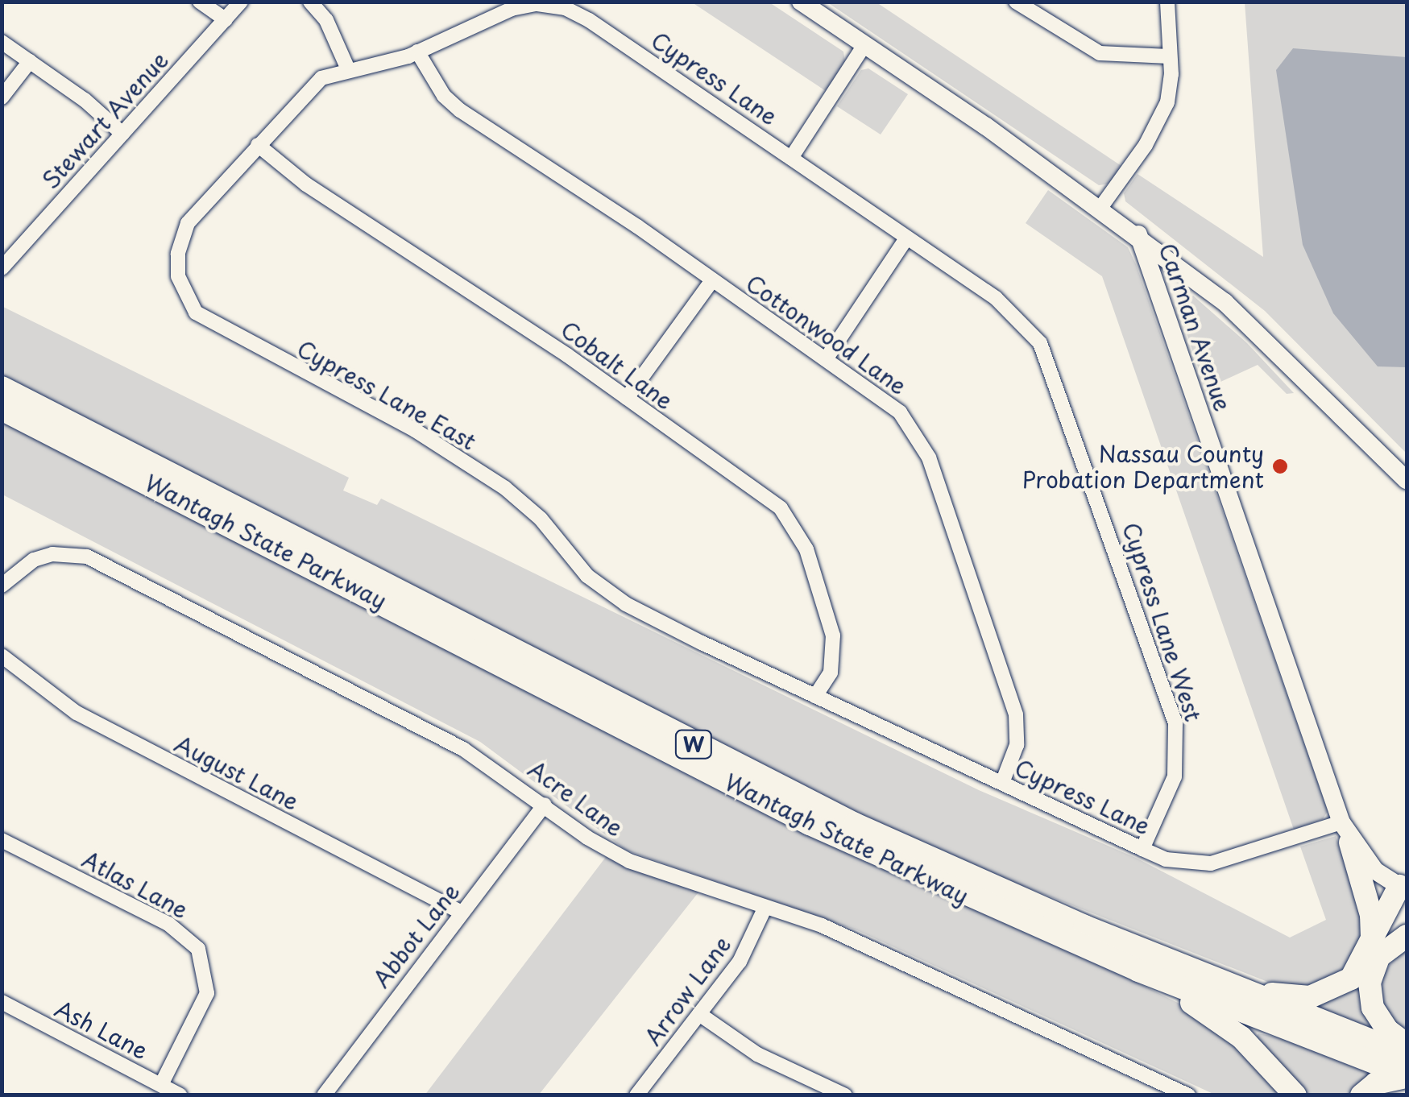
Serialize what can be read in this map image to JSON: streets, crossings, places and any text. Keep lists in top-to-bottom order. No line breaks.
{"streets":{"highway":["Wantagh State Parkway","W"],"main road":["Carman Avenue"],"street":["Cypress Lane","Stewart Avenue","Cottonwood Lane","Cobalt Lane","Cypress Lane East","Cypress Lane West","August Lane","Acre Lane","Atlas Lane","Abbot Lane","Arrow Lane","Ash Lane"]},"crossings":[["Cypress Lane","Carman Avenue"],["Cypress Lane","Cottonwood Lane"],["Cypress Lane","Cobalt Lane"],["Cypress Lane","Cypress Lane East"],["Cypress Lane","Cypress Lane West"],["Cobalt Lane","Cypress Lane East"],["August Lane","Abbot Lane"],["Acre Lane","Abbot Lane"],["Acre Lane","Arrow Lane"],["Atlas Lane","Ash Lane"]],"places":["Nassau County Probation Department"]}
